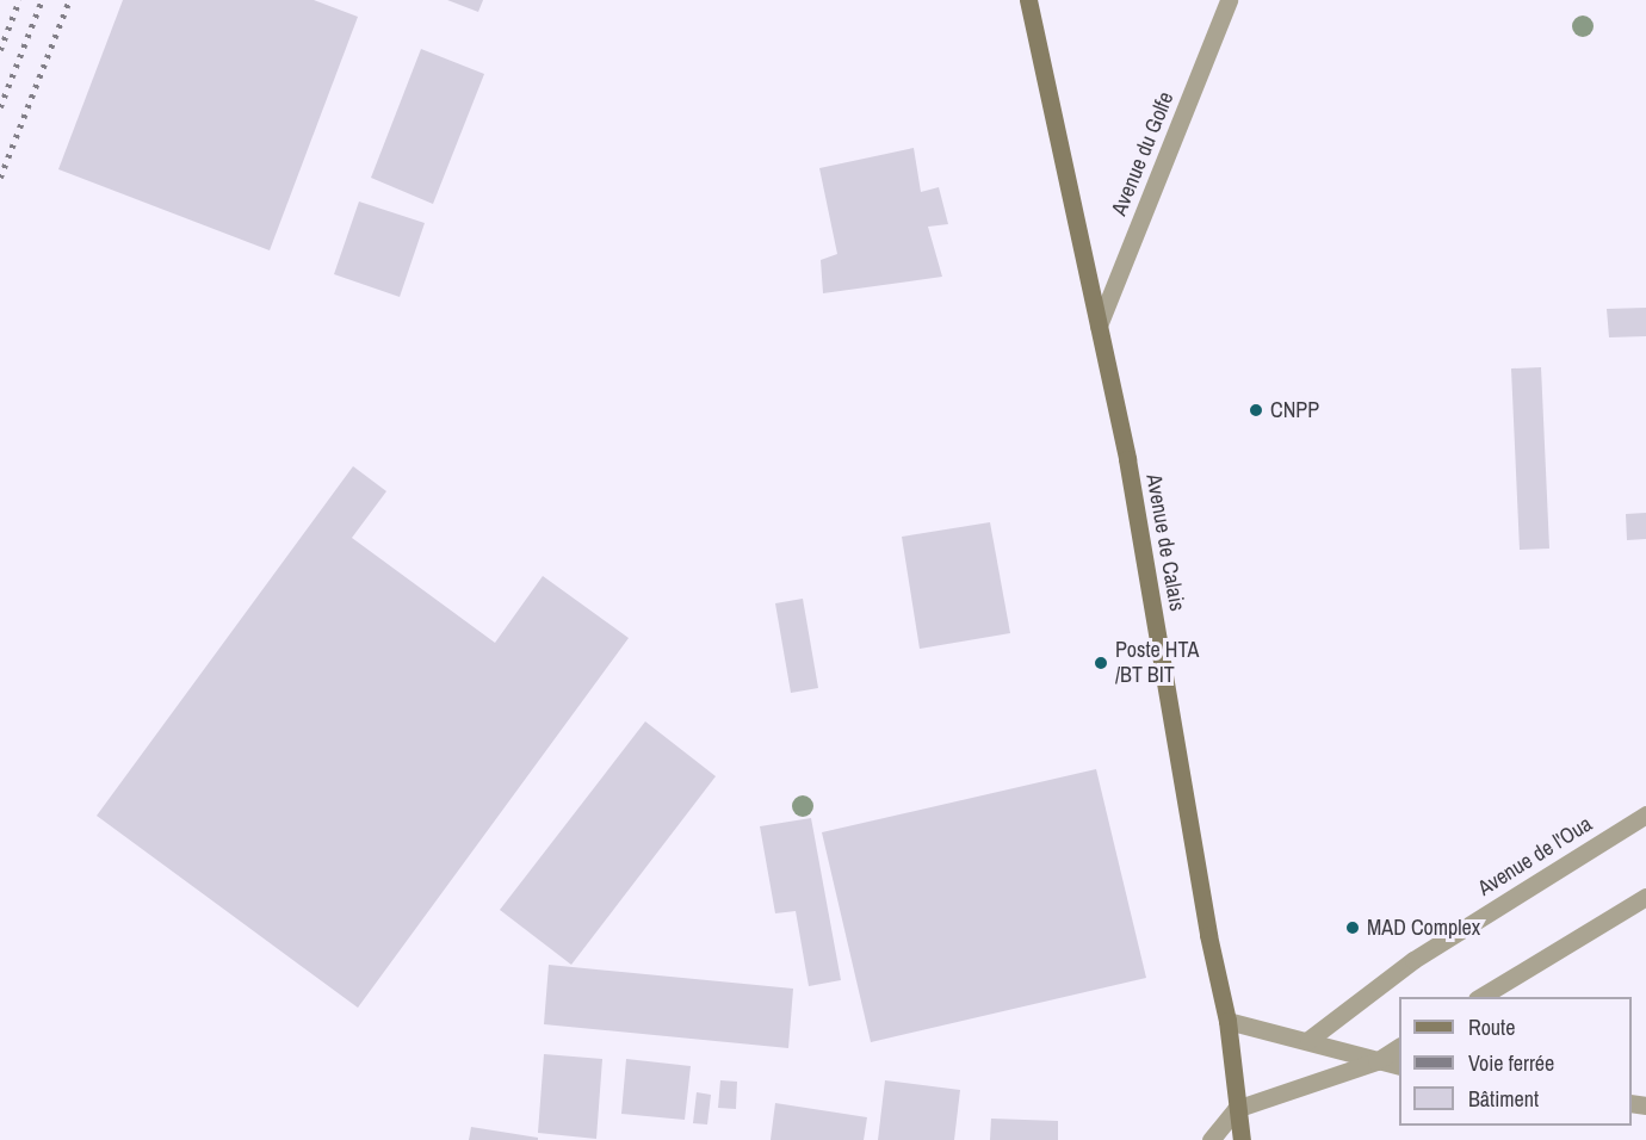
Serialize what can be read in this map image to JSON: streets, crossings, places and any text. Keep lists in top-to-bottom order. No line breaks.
{"streets":{"main road":["Avenue de Calais"],"street":["Avenue du Golfe","Avenue de l'Oua"]},"crossings":[["Avenue du Golfe","Avenue de Calais"]],"places":["CNPP","Poste HTA /BT BIT","MAD Complex"],"legend":["Route","Voie ferrée","Bâtiment"]}
